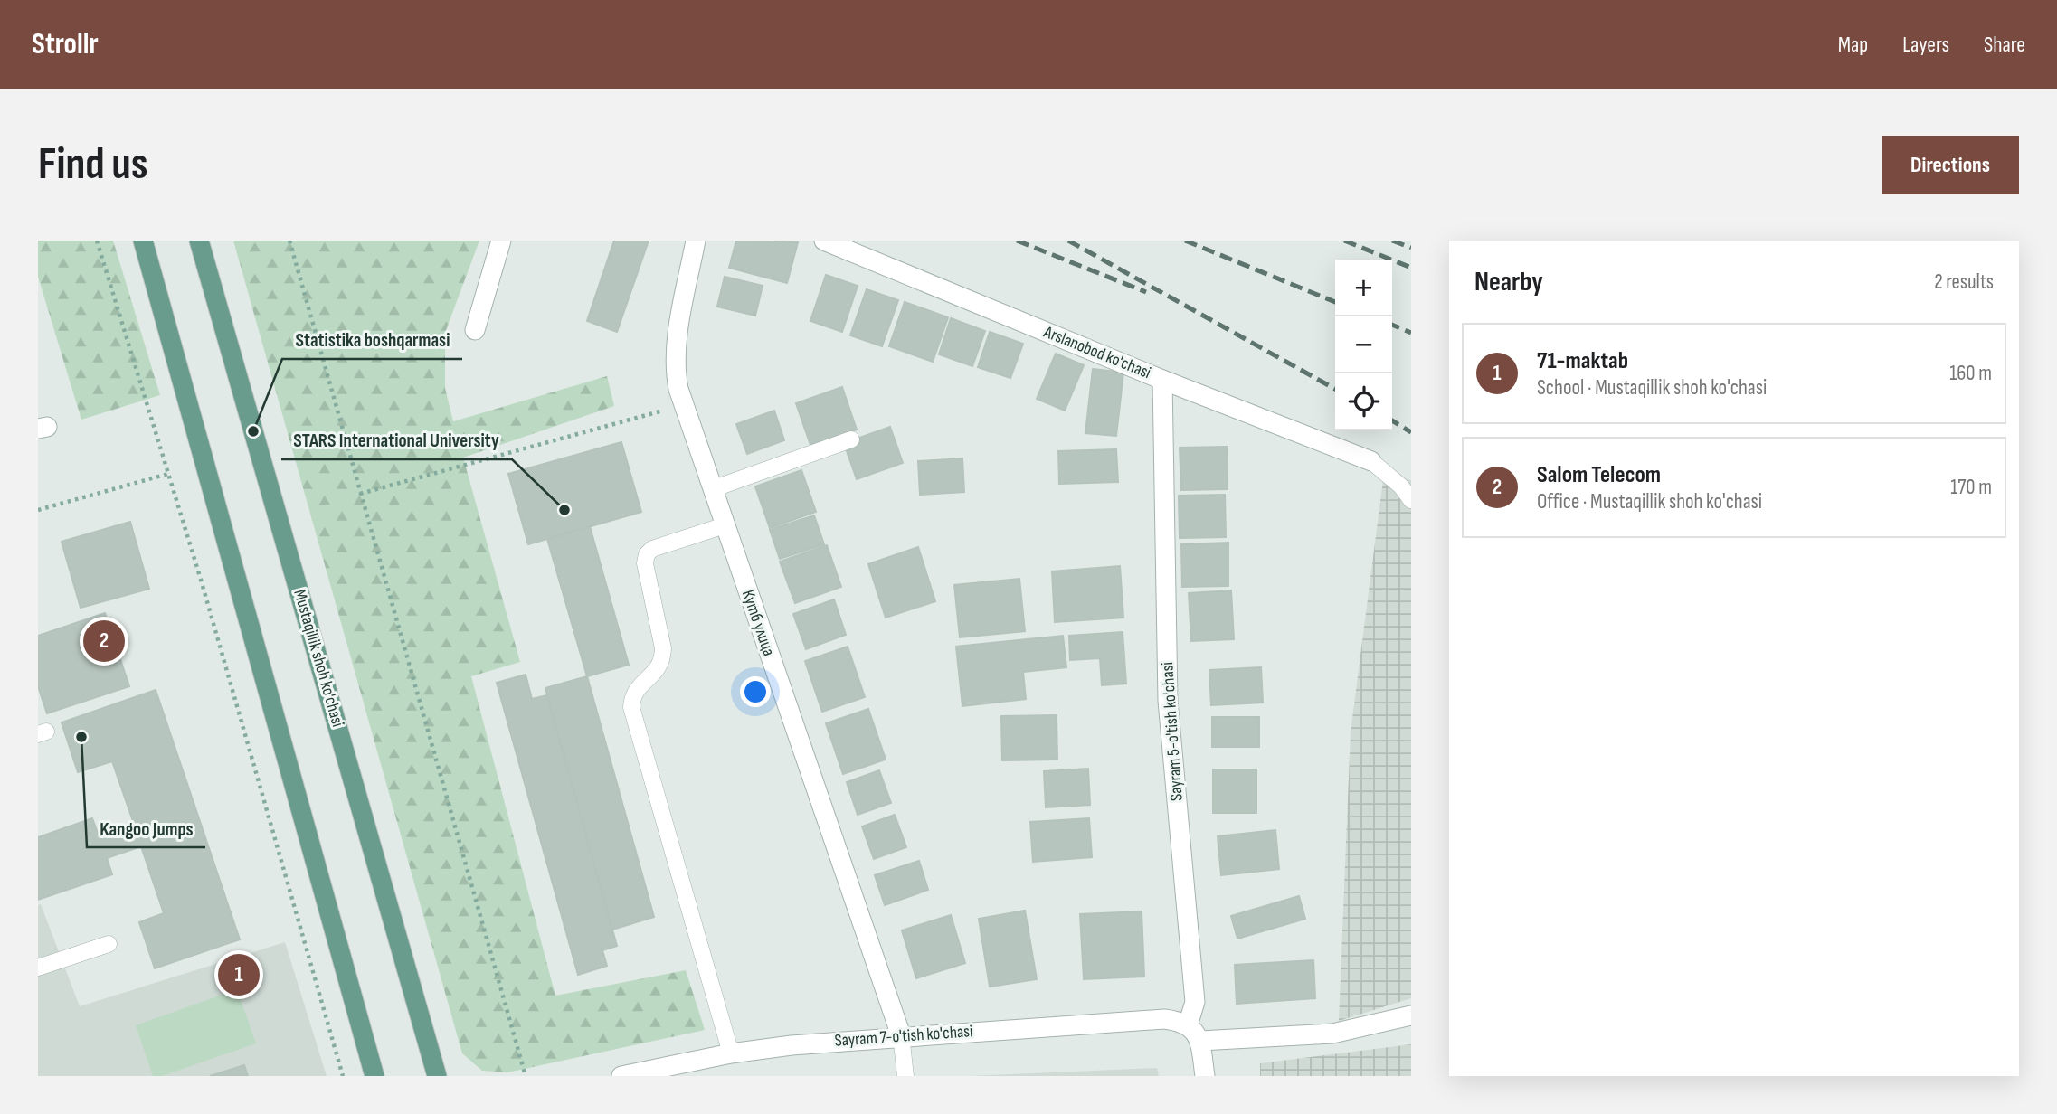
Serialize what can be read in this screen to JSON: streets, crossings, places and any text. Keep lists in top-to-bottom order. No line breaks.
{"streets":{"main road":["Mustaqillik shoh ko'chasi"],"street":["Arslanobod ko'chasi","Кутб улица","Sayram 5-o'tish ko'chasi","Sayram 7-o'tish ko'chasi"]},"crossings":[["Arslanobod ko'chasi","Sayram 5-o'tish ko'chasi"],["Кутб улица","Sayram 7-o'tish ko'chasi"],["Sayram 5-o'tish ko'chasi","Sayram 7-o'tish ko'chasi"]],"places":["Statistika boshqarmasi","STARS International University","Kangoo Jumps"],"page":{"header":"Strollr","nav":["Map","Layers","Share"],"buttons":"Directions","title":"Find us","heading":["Nearby","2 results"],"map_buttons":["+","−"],"list":[{"mark":"1","name":"71-maktab","note":"School · Mustaqillik shoh ko'chasi","value":"160 m"},{"mark":"2","name":"Salom Telecom","note":"Office · Mustaqillik shoh ko'chasi","value":"170 m"}],"pins":["2","1"]}}
